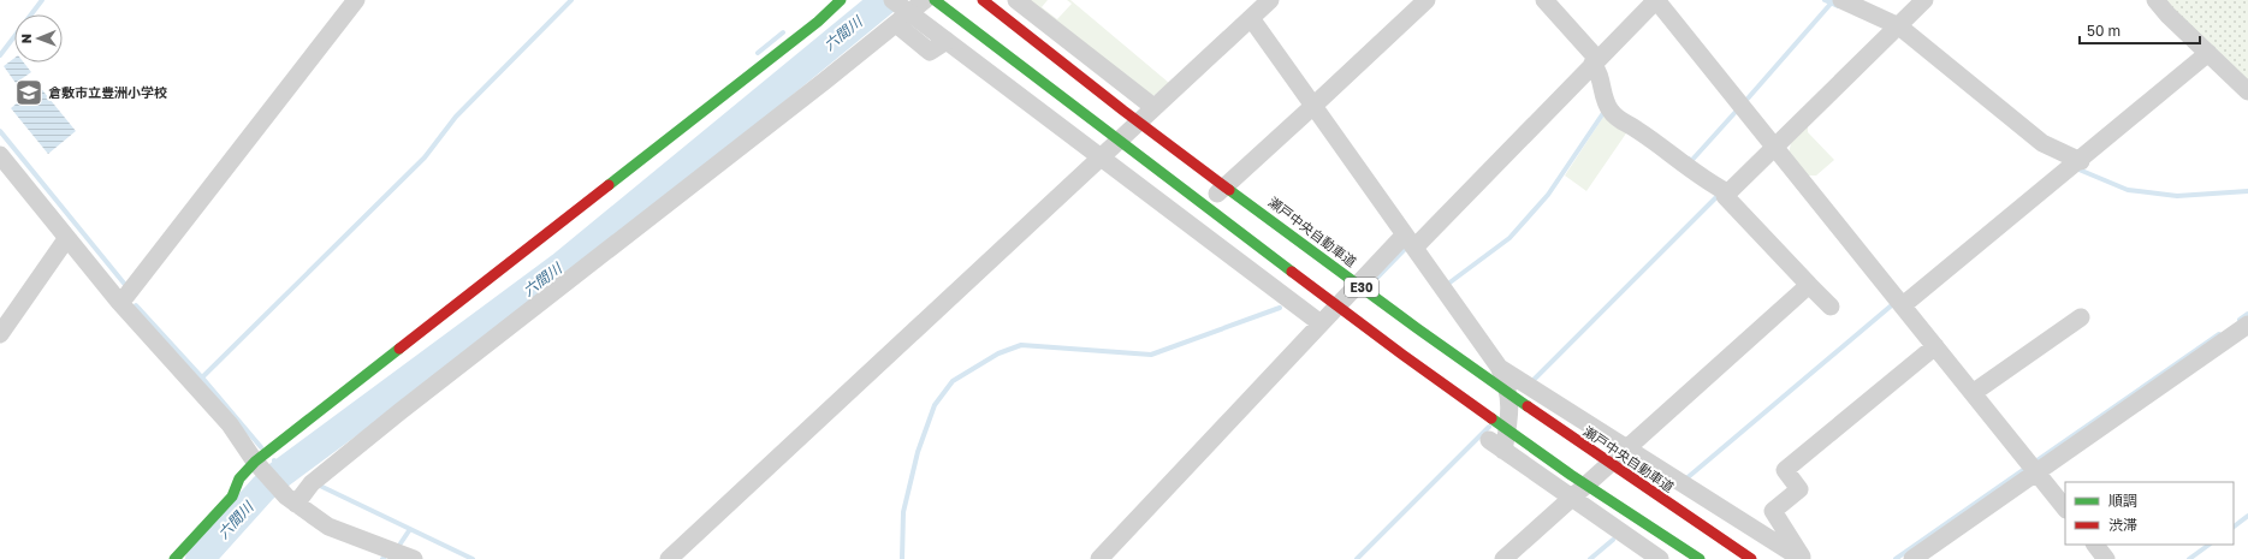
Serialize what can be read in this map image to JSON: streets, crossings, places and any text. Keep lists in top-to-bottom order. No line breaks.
{"streets":{"main road":["瀬戸中央自動車道","E30"]},"water":["六間川"],"places":{"school or university":["倉敷市立豊洲小学校"]},"legend":["順調","渋滞"],"scale_bar":"50 m","north":"left"}
